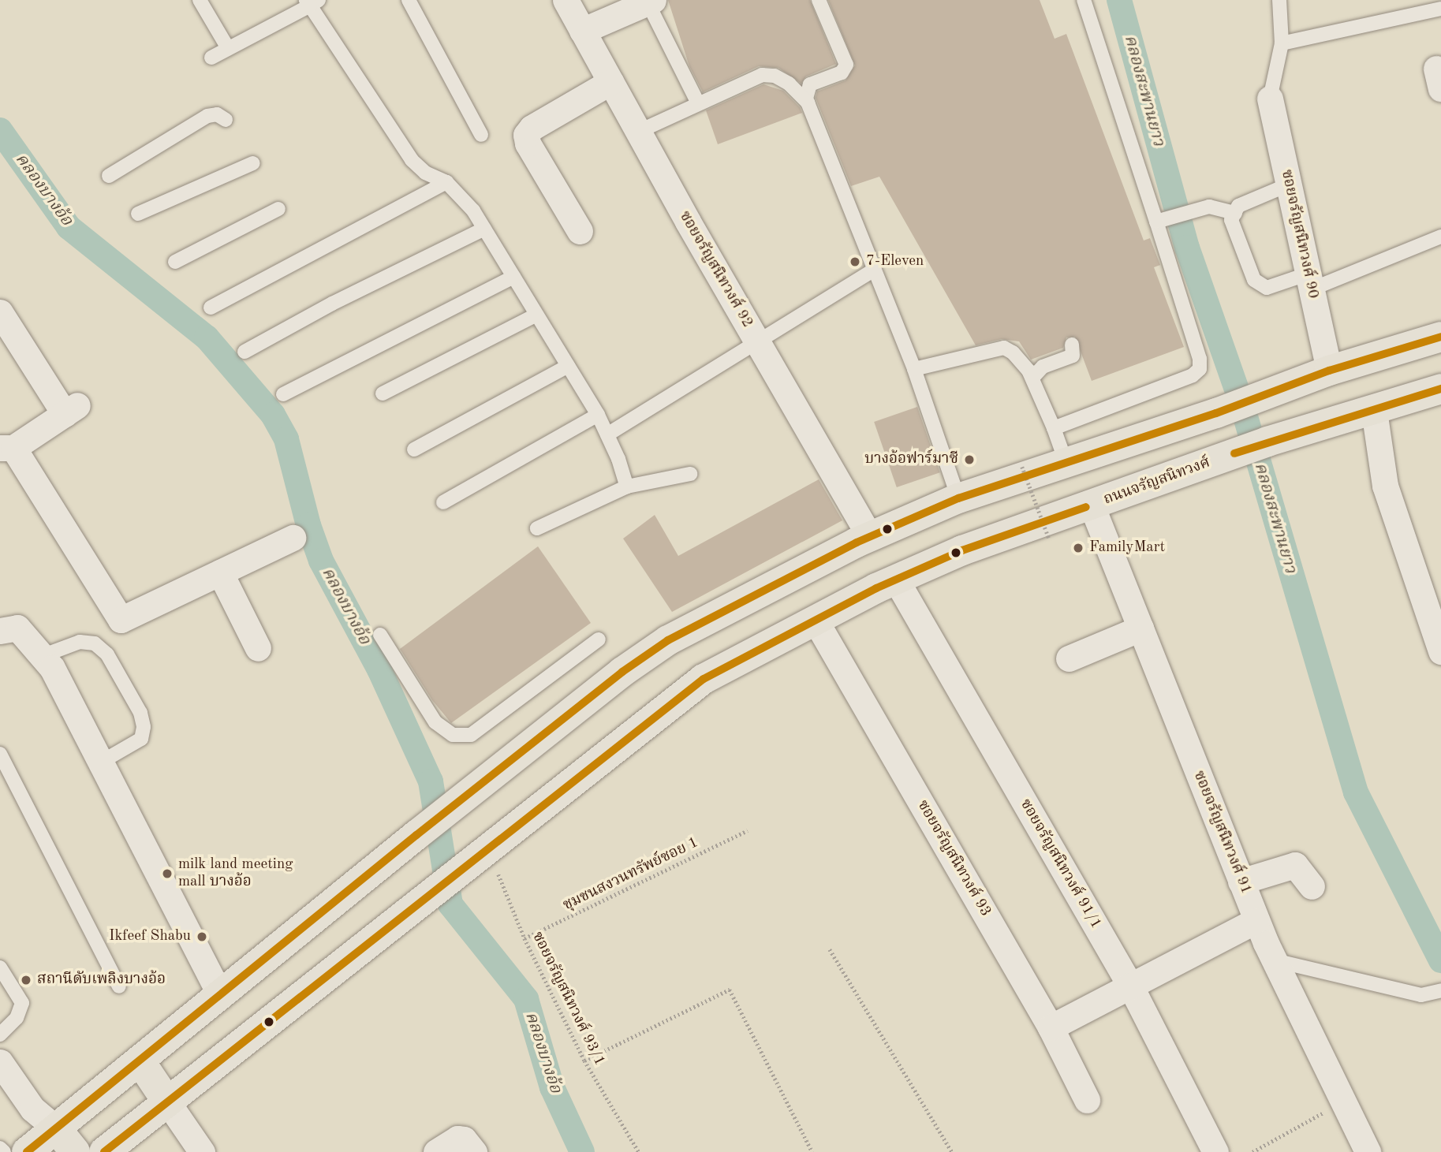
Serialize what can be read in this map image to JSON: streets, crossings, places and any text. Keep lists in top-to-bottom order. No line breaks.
{"streets":{"main road":["ถนนจรัญสนิทวงศ์"],"street":["ซอยจรัญสนิทวงศ์ 90","ซอยจรัญสนิทวงศ์ 92","ซอยจรัญสนิทวงศ์ 91","ซอยจรัญสนิทวงศ์ 93","ซอยจรัญสนิทวงศ์ 91/1"],"path":["ชุมชนสงวนทรัพย์ซอย 1","ซอยจรัญสนิทวงศ์ 93/1"]},"crossings":[["ถนนจรัญสนิทวงศ์","ซอยจรัญสนิทวงศ์ 91"],["ถนนจรัญสนิทวงศ์","ซอยจรัญสนิทวงศ์ 93"],["ถนนจรัญสนิทวงศ์","ซอยจรัญสนิทวงศ์ 91/1"],["ถนนจรัญสนิทวงศ์","ซอยจรัญสนิทวงศ์ 93/1"],["ชุมชนสงวนทรัพย์ซอย 1","ซอยจรัญสนิทวงศ์ 93/1"]],"water":["คลองสะพานยาว","คลองบางอ้อ"],"places":["7-Eleven","บางอ้อฟาร์มาซี","FamilyMart","milk land meeting mall บางอ้อ","Ikfeef Shabu","สถานีดับเพลิงบางอ้อ"]}
